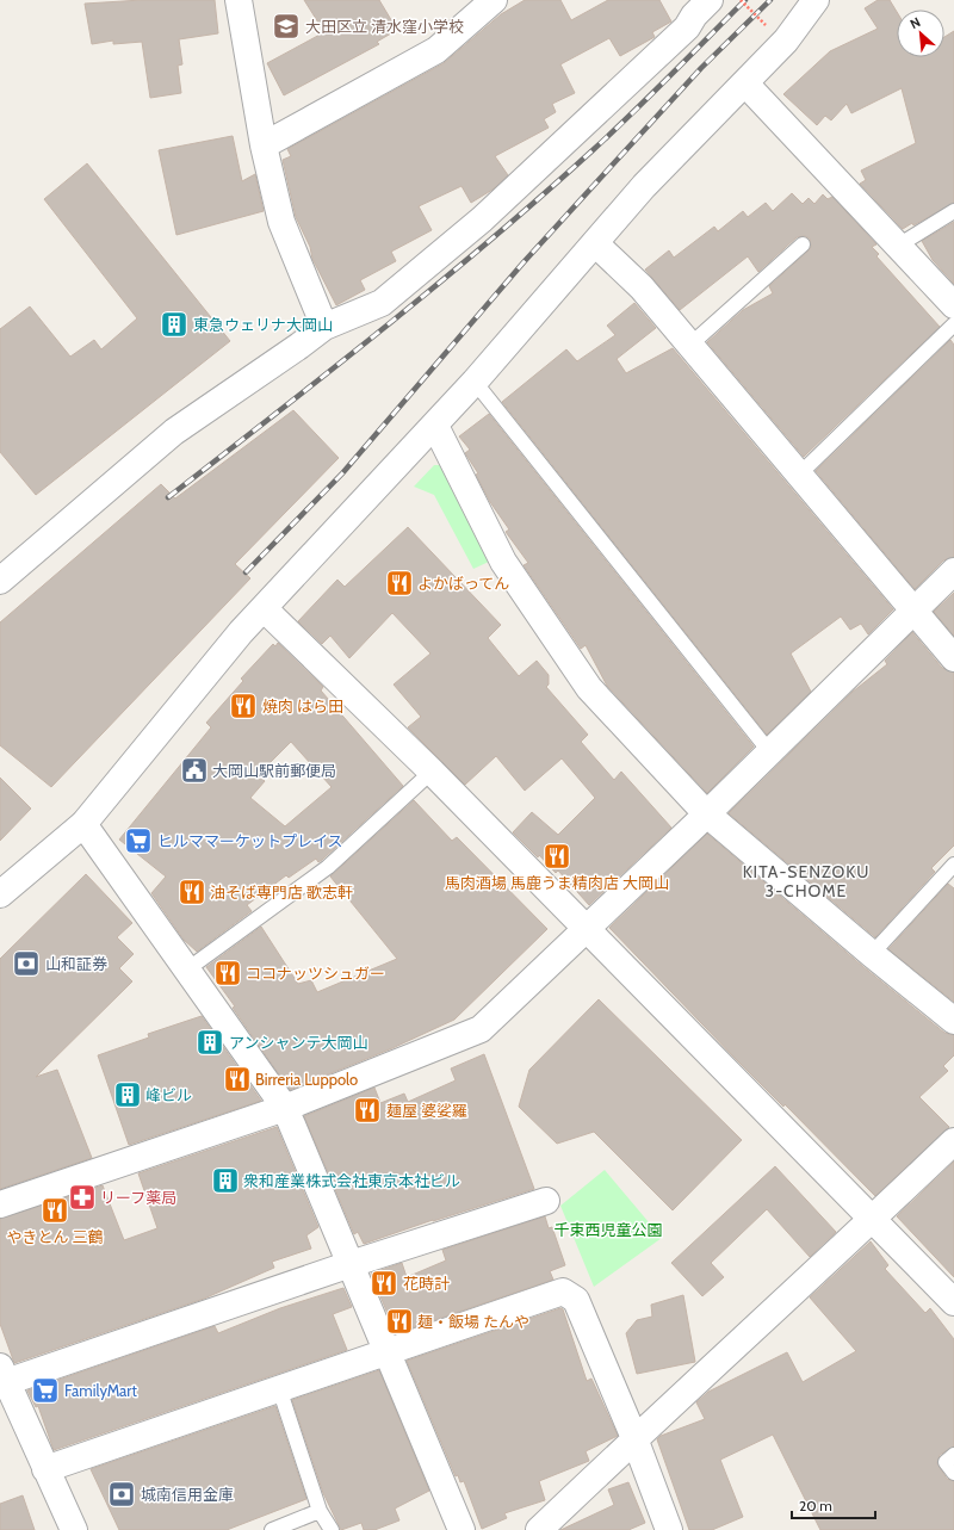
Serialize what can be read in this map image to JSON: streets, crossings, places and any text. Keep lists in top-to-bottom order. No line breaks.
{"districts":["KITA-SENZOKU 3-CHOME"],"parks":["千束西児童公園"],"places":{"school or university":["大田区立 清水窪小学校"],"building":["東急ウェリナ大岡山","アンシャンテ大岡山","峰ビル","衆和産業株式会社東京本社ビル"],"restaurant":["よかばってん","焼肉 はら田","馬肉酒場 馬鹿うま精肉店 大岡山","油そば専門店 歌志軒","ココナッツシュガー","Birreria Luppolo","麺屋 婆娑羅","やきとん 三鶴","花時計","麺・飯場 たんや"],"public building":["大岡山駅前郵便局"],"supermarket":["ヒルママーケットプレイス","FamilyMart"],"bank":["山和証券","城南信用金庫"],"pharmacy":["リーフ薬局"]},"scale_bar":"20 m","north":"top left"}
